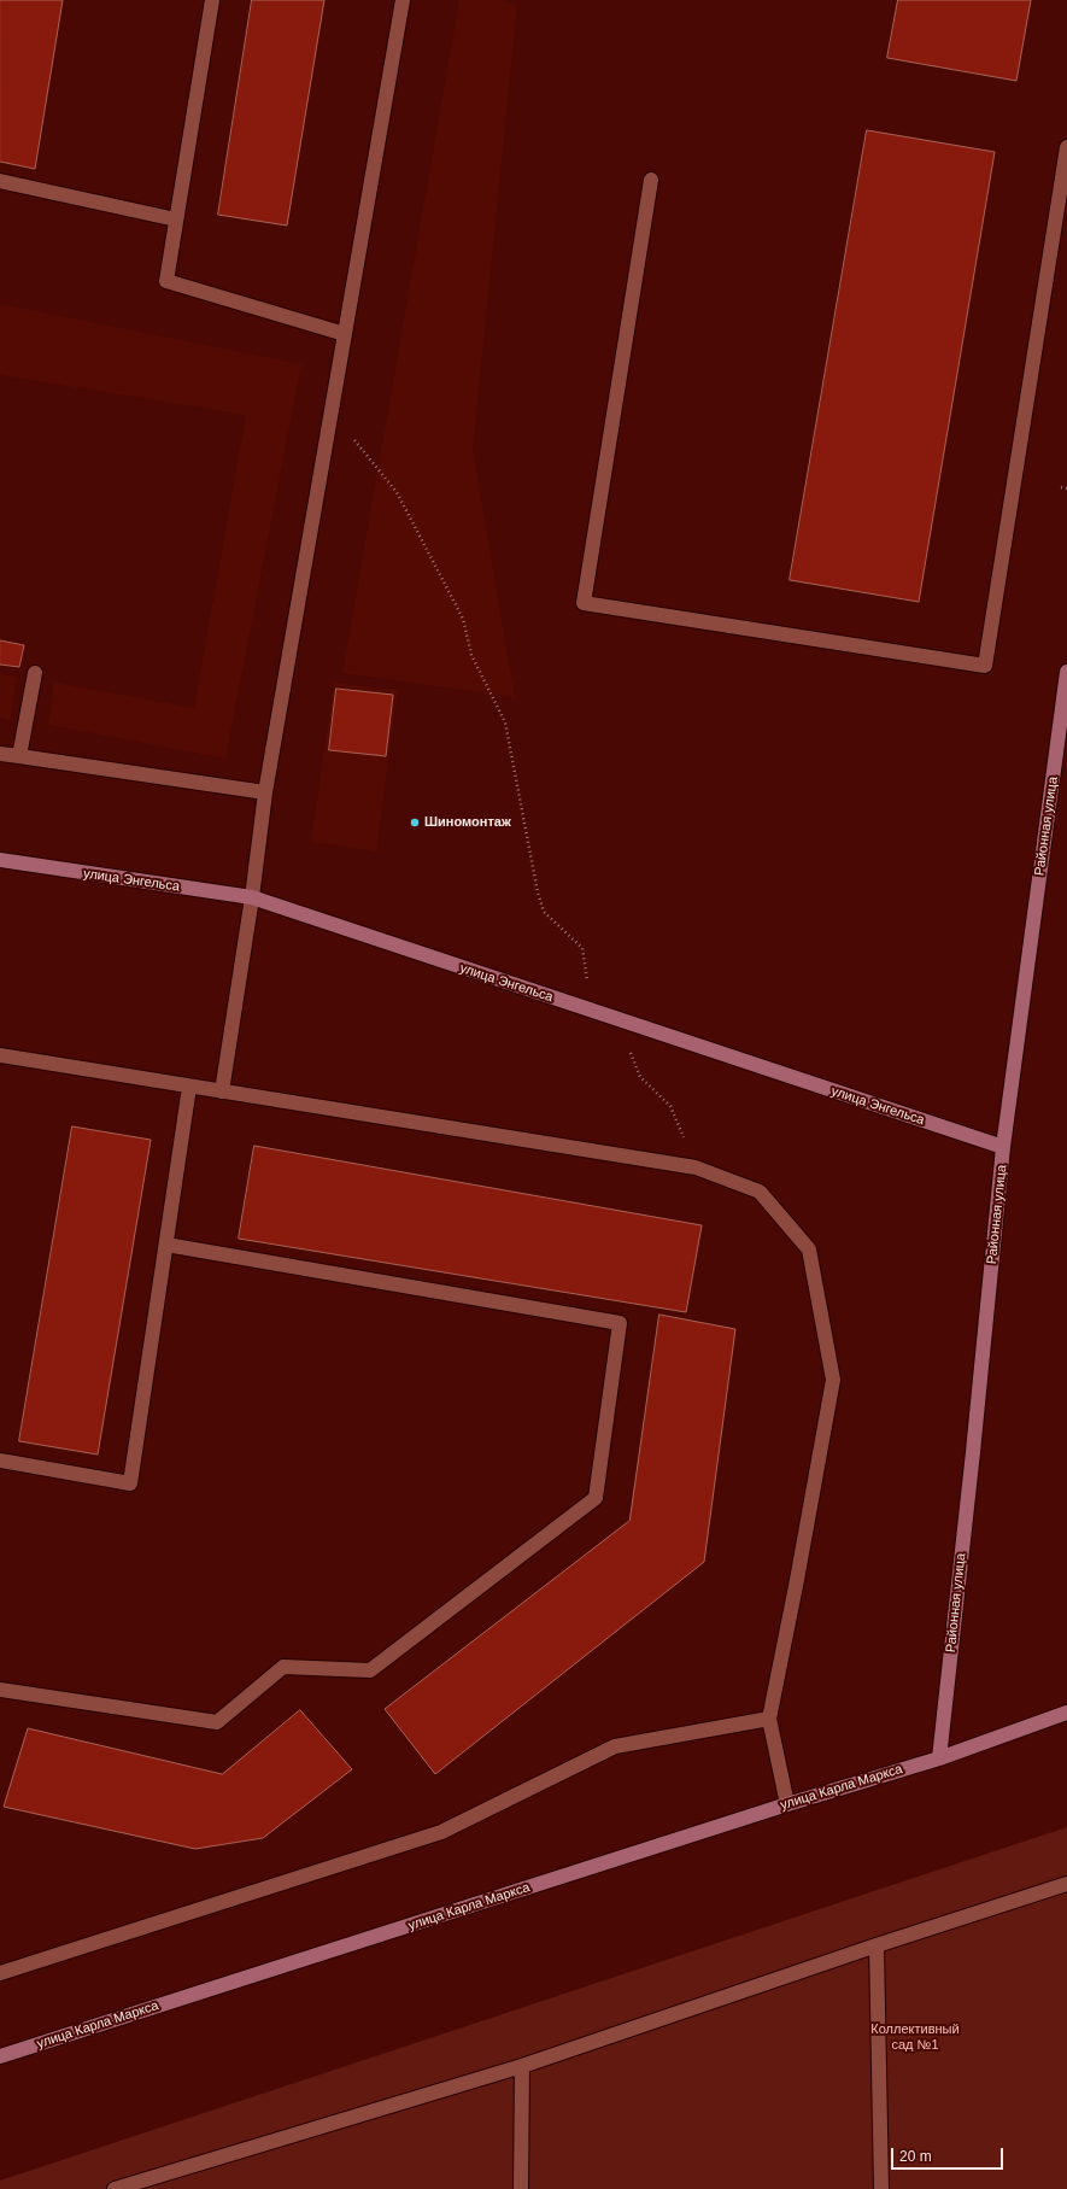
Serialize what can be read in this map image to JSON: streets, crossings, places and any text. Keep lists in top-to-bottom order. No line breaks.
{"streets":{"main road":["Районная улица","улица Энгельса","улица Карла Маркса"]},"crossings":[["Районная улица","улица Энгельса"],["Районная улица","улица Карла Маркса"]],"parks":["Коллективный сад №1"],"places":["Шиномонтаж"],"scale_bar":"20 m"}
